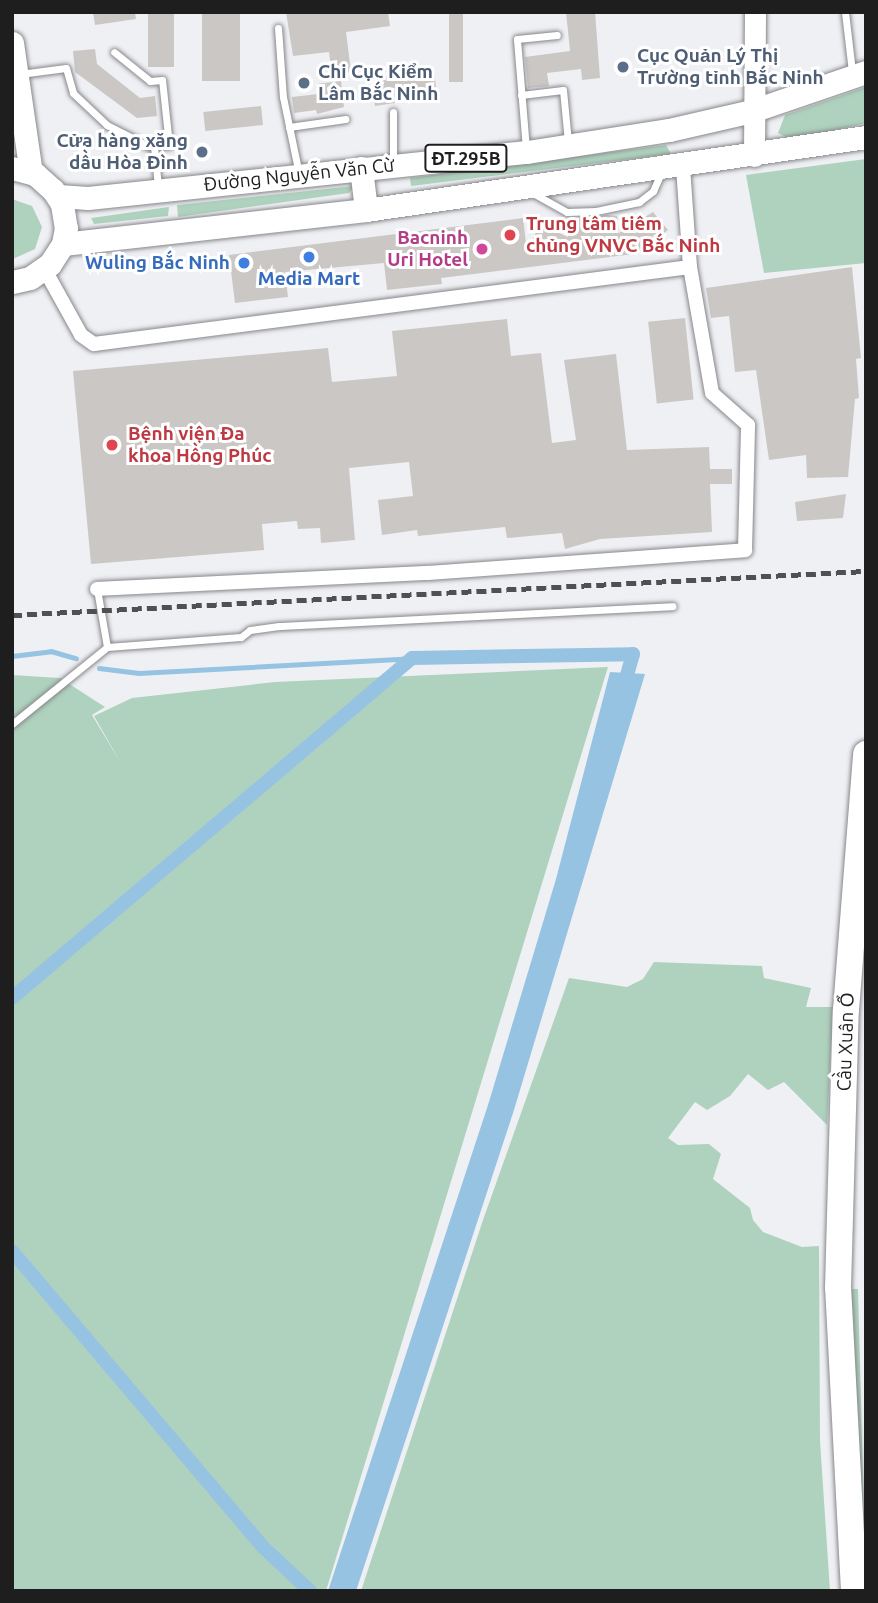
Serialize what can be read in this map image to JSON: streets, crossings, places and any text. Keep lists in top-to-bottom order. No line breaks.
{"streets":{"highway":["Cầu Xuân Ổ"],"main road":["ĐT.295B","Đường Nguyễn Văn Cừ"]},"places":["Cục Quản Lý Thị Trường tỉnh Bắc Ninh","Chi Cục Kiểm Lâm Bắc Ninh","Cửa hàng xăng dầu Hòa Đình","Trung tâm tiêm chủng VNVC Bắc Ninh","Bacninh Uri Hotel","Media Mart","Wuling Bắc Ninh","Bệnh viện Đa khoa Hồng Phúc"]}
